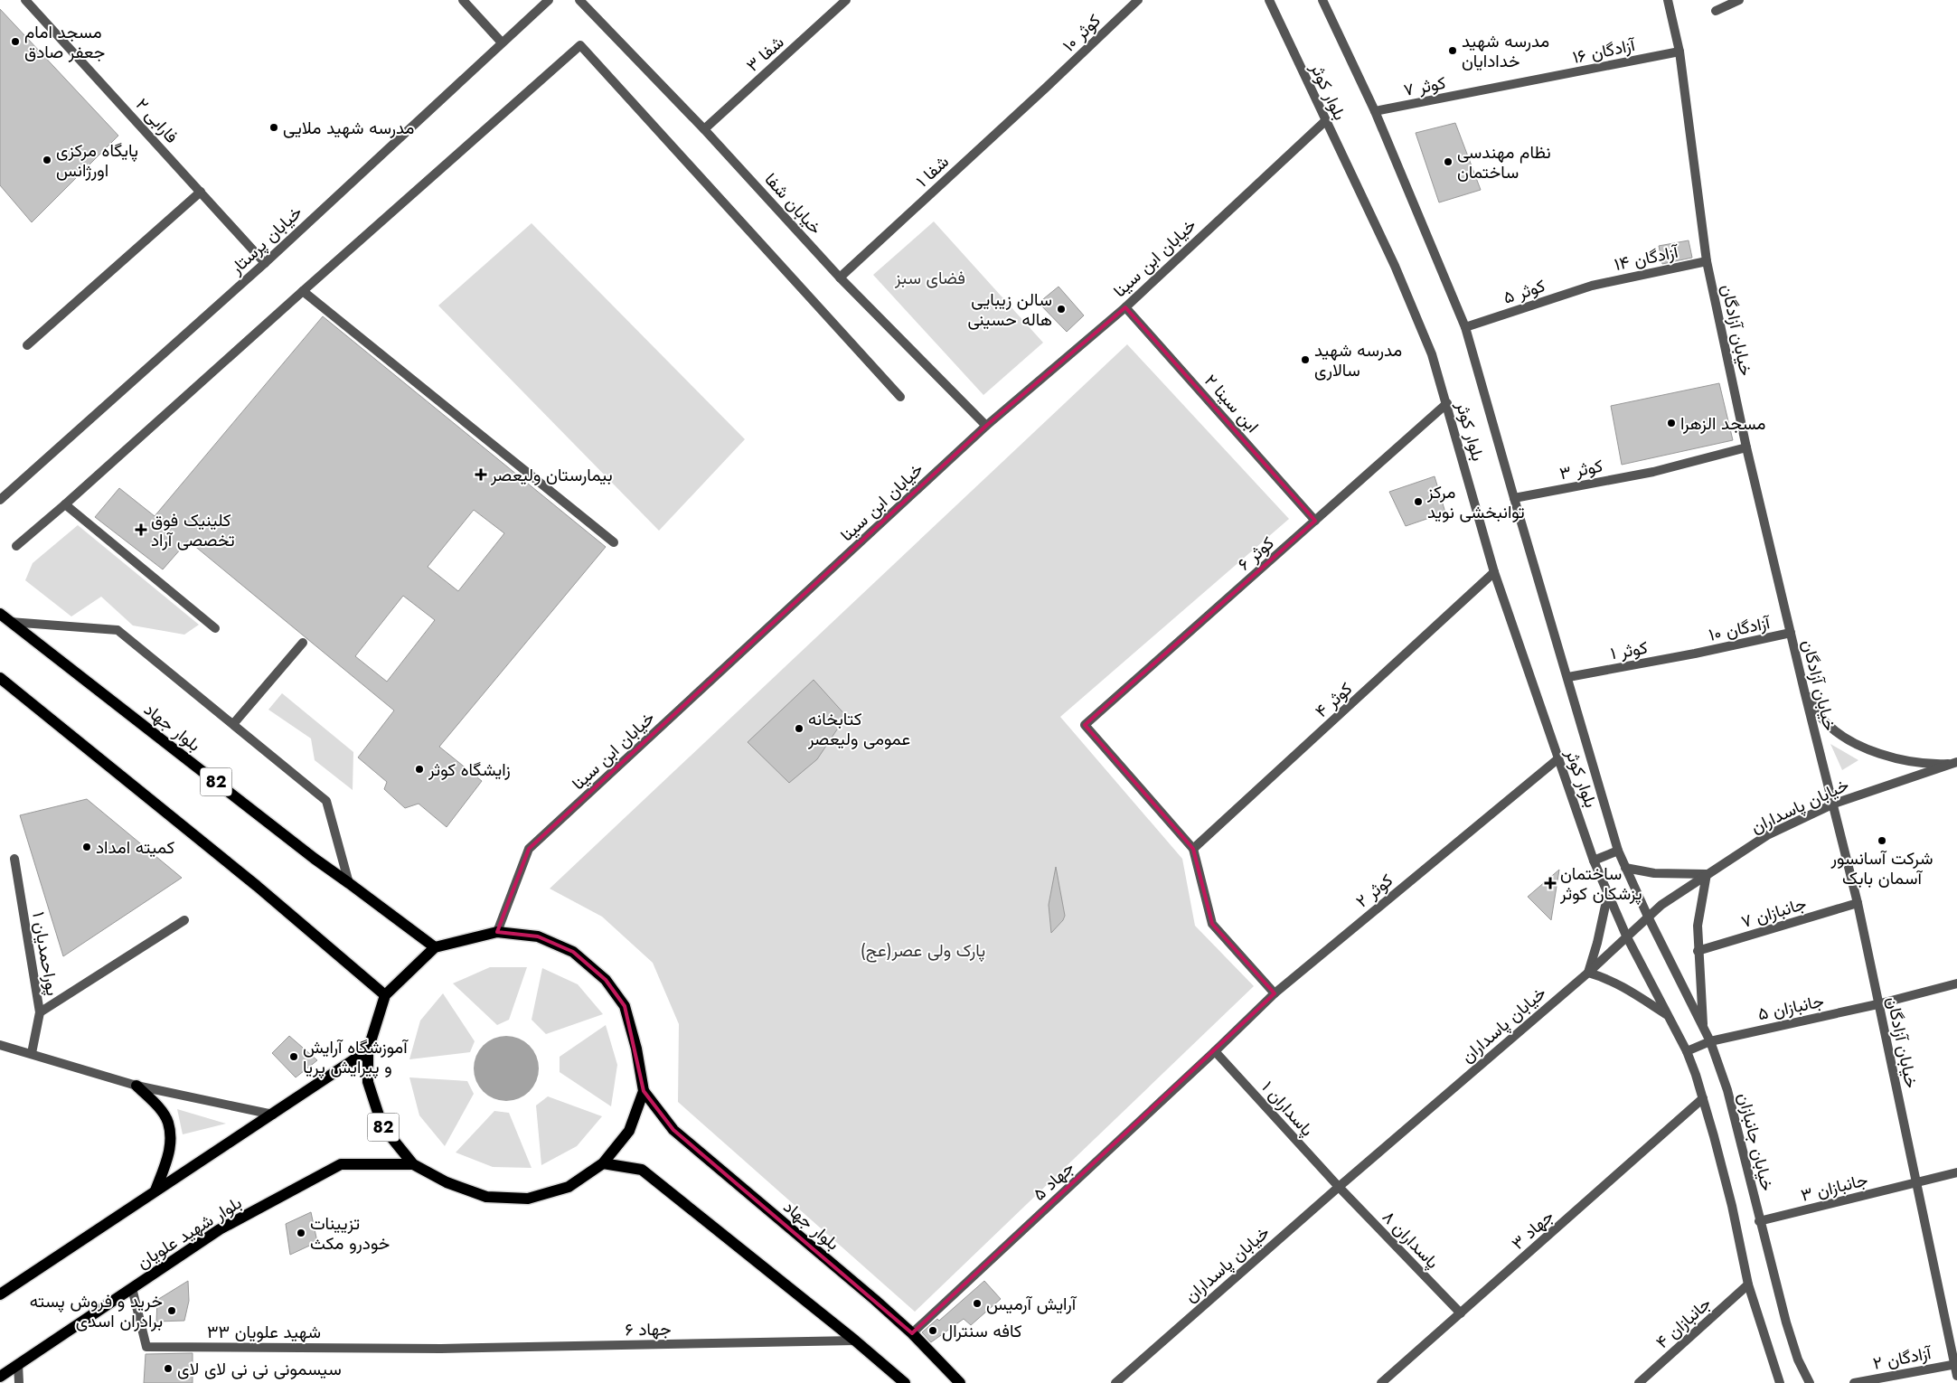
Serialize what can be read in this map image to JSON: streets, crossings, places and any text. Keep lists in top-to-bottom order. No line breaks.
{"streets":{"main road":["بلوار جهاد","82","بلوار شهید علویان"],"street":["کوثر ۱۰","آزادگان ۱۶","شفا ۳","کوثر ۷","بلوار کوثر","فارابی ۲","شفا ۱","خیابان شفا","خیابان پرستار","خیابان ابن سینا","آزادگان ۱۴","کوثر ۵","خیابان آزادگان","ابن سینا ۲","کوثر ۳","کوثر ۶","آزادگان ۱۰","کوثر ۱","کوثر ۴","خیابان پاسداران","کوثر ۲","جانبازان ۷","پوراحمدیان ۱","جانبازان ۵","پاسداران ۱","خیابان جانبازان","جهاد ۵","جانبازان ۳","جهاد ۳","پاسداران ۸","جانبازان ۴","جهاد ۶","شهید علویان ۳۳","آزادگان ۲"]},"crossings":[["کوثر ۱۰","شفا ۱"],["آزادگان ۱۶","کوثر ۷"],["آزادگان ۱۶","خیابان آزادگان"],["شفا ۳","خیابان شفا"],["کوثر ۷","بلوار کوثر"],["بلوار کوثر","خیابان ابن سینا"],["بلوار کوثر","کوثر ۵"],["بلوار کوثر","کوثر ۳"],["بلوار کوثر","کوثر ۶"],["بلوار کوثر","کوثر ۱"],["بلوار کوثر","کوثر ۴"],["بلوار کوثر","خیابان پاسداران"],["بلوار کوثر","کوثر ۲"],["بلوار کوثر","خیابان جانبازان"],["فارابی ۲","خیابان پرستار"],["شفا ۱","خیابان شفا"],["خیابان شفا","خیابان ابن سینا"],["خیابان ابن سینا","ابن سینا ۲"],["خیابان ابن سینا","82"],["آزادگان ۱۴","کوثر ۵"],["آزادگان ۱۴","خیابان آزادگان"],["خیابان آزادگان","کوثر ۳"],["خیابان آزادگان","آزادگان ۱۰"],["خیابان آزادگان","خیابان پاسداران"],["خیابان آزادگان","جانبازان ۷"],["خیابان آزادگان","جانبازان ۵"],["خیابان آزادگان","جانبازان ۳"],["خیابان آزادگان","آزادگان ۲"],["ابن سینا ۲","کوثر ۶"],["کوثر ۶","کوثر ۴"],["آزادگان ۱۰","کوثر ۱"],["بلوار جهاد","82"],["بلوار جهاد","جهاد ۵"],["82","بلوار شهید علویان"],["خیابان پاسداران","پاسداران ۱"],["خیابان پاسداران","خیابان جانبازان"],["خیابان پاسداران","پاسداران ۸"],["کوثر ۲","پاسداران ۱"],["کوثر ۲","جهاد ۵"],["جانبازان ۵","خیابان جانبازان"],["پاسداران ۱","جهاد ۵"],["پاسداران ۱","پاسداران ۸"],["خیابان جانبازان","جانبازان ۳"],["جهاد ۳","پاسداران ۸"],["بلوار شهید علویان","شهید علویان ۳۳"],["جهاد ۶","شهید علویان ۳۳"]],"parks":["فضای سبز","پارک ولی عصر(عج)"],"places":{"other":["مسجد امام جعفر صادق","مدرسه شهید خدادایان","مدرسه شهید ملایی","پایگاه مرکزی اورژانس","نظام مهندسی ساختمان","سالن زیبایی هاله حسینی","مدرسه شهید سالاری","مسجد الزهرا","مرکز توانبخشی نوید","کتابخانه عمومی ولیعصر","زایشگاه کوثر","شرکت آسانسور آسمان بابک","کمیته امداد","آموزشگاه آرایش و پیرایش پریا","تزیینات خودرو مکث","آرایش آرمیس","خرید و فروش پسته برادران اسدی","کافه سنترال","سیسمونی نی نی لای لای"],"health":["بیمارستان ولیعصر","کلینیک فوق تخصصی آراد","ساختمان پزشکان کوثر"]}}
